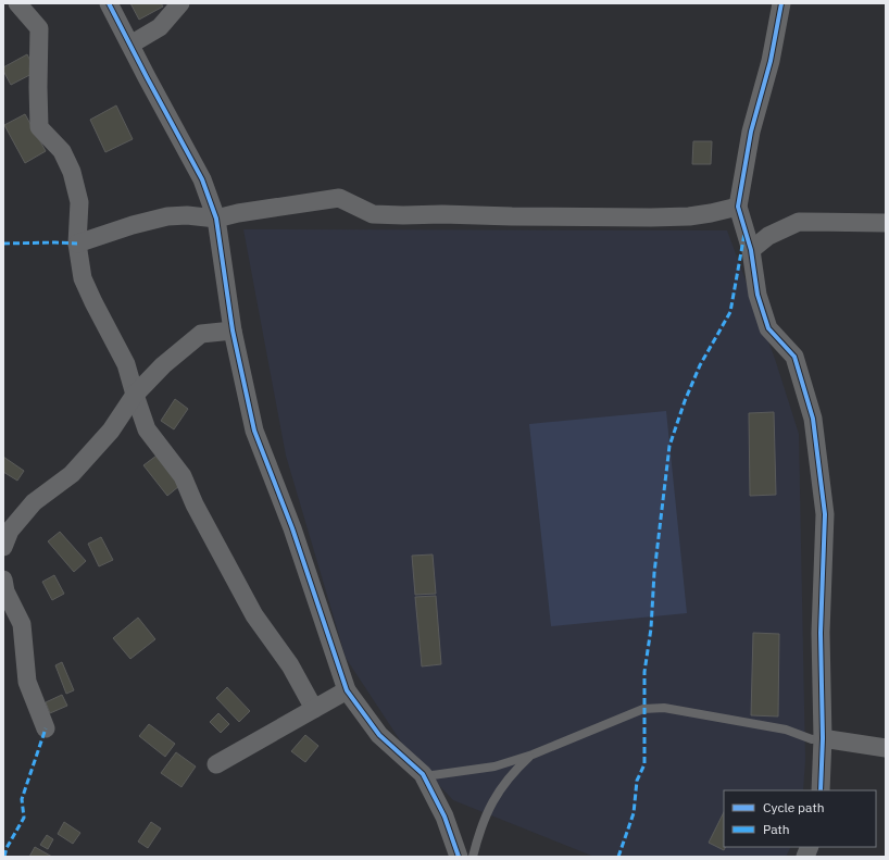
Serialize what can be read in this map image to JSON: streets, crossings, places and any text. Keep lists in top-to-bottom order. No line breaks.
{"legend":["Cycle path","Path"]}
